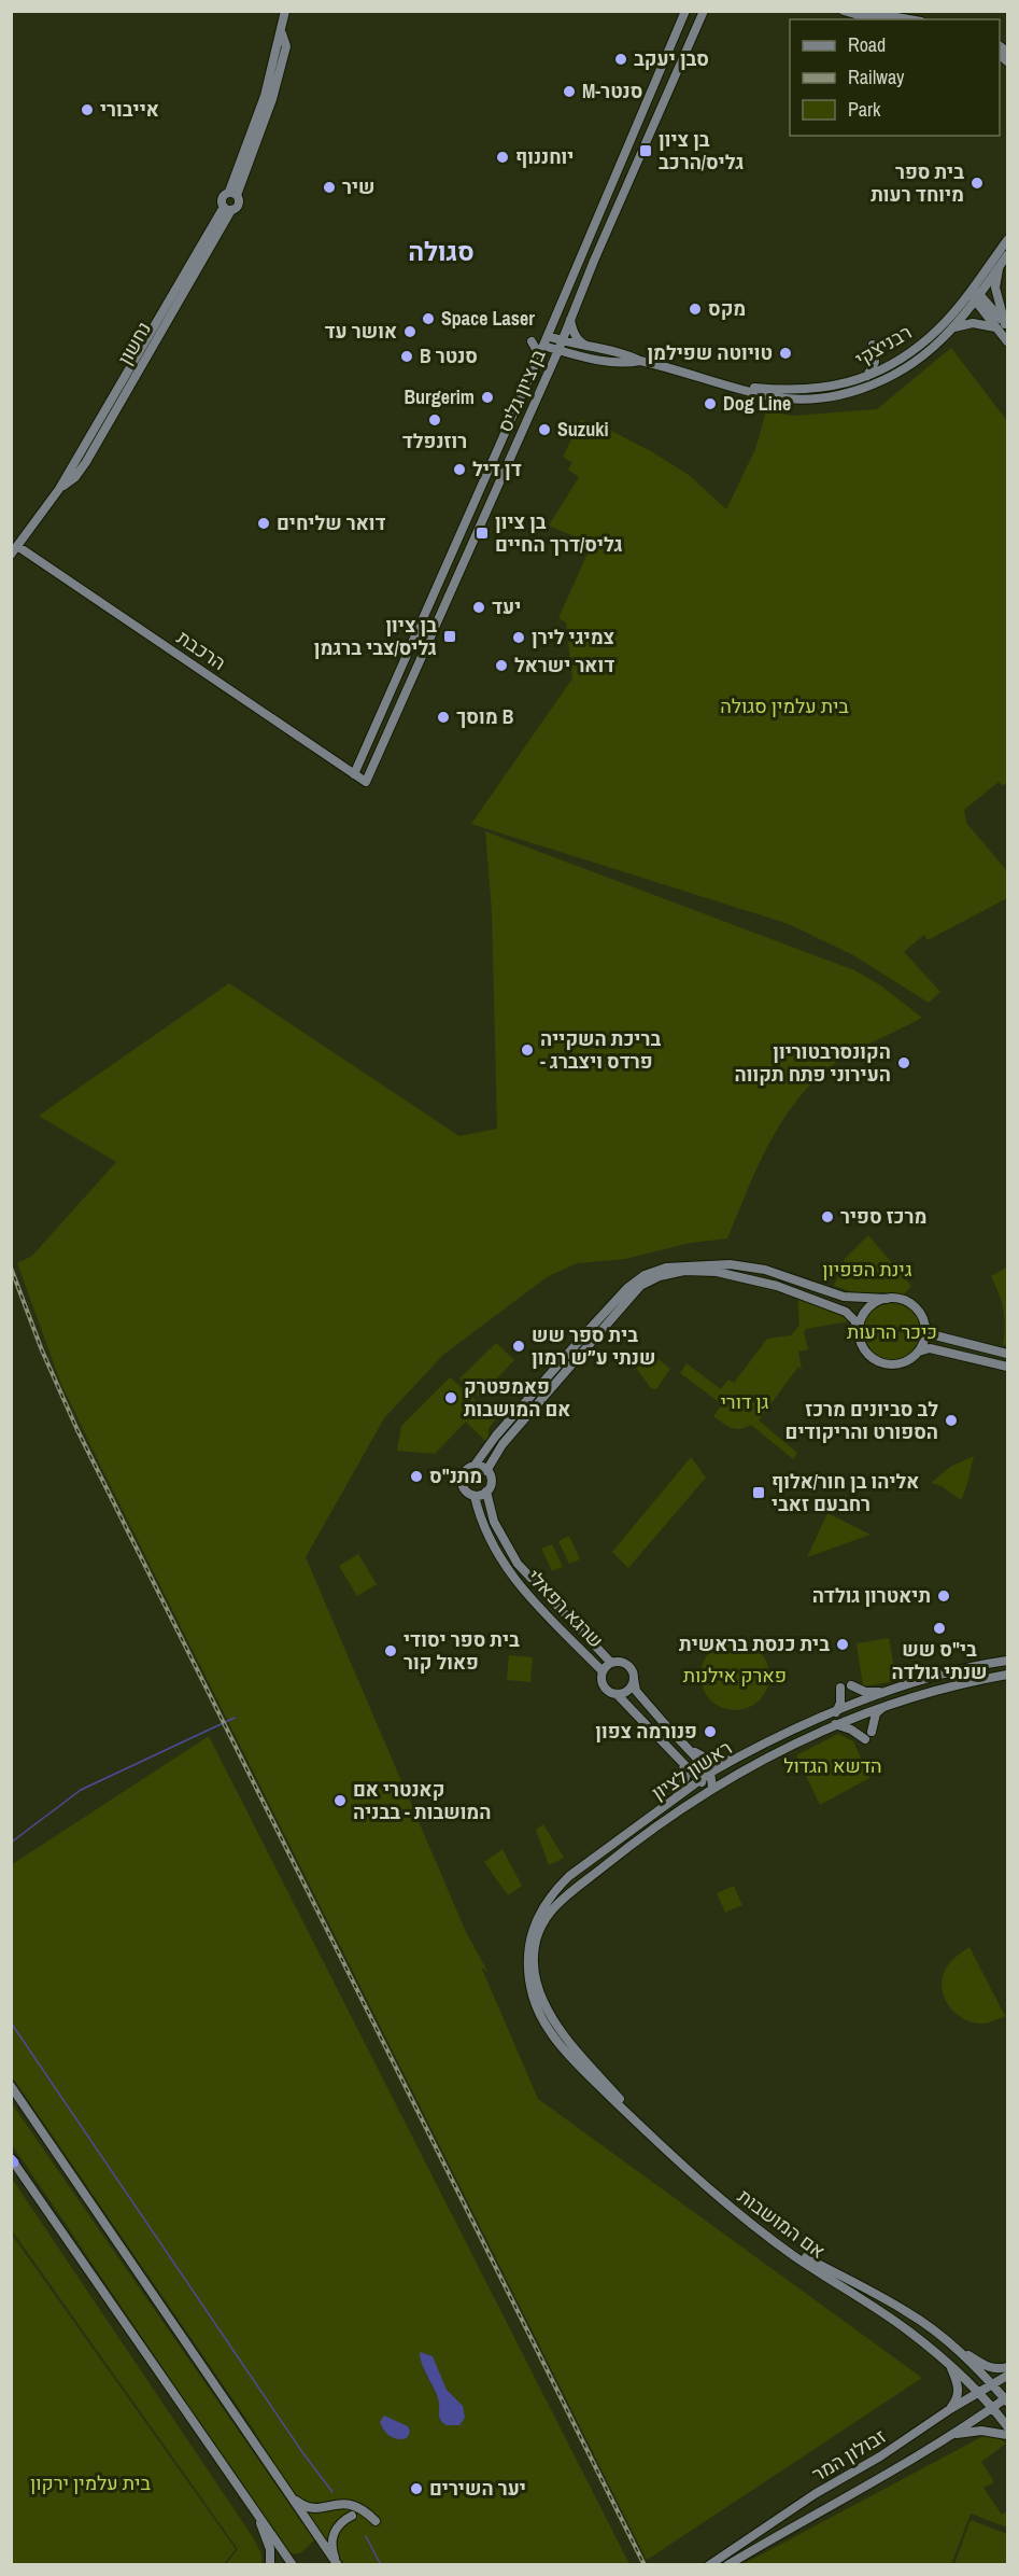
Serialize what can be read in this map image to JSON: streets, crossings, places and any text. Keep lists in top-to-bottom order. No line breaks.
{"streets":{"street":["נחשון","רבניצקי","בן ציון גליס","הרכבת","שרגא רפאלי","ראשון לציון","אם המושבות","זבולון המר"]},"crossings":[["נחשון","הרכבת"],["רבניצקי","בן ציון גליס"],["בן ציון גליס","הרכבת"],["ראשון לציון","אם המושבות"],["אם המושבות","זבולון המר"]],"districts":["סגולה"],"parks":["בית עלמין סגולה","גינת הפפיון","כיכר הרעות","גן דורי","פארק אילנות","הדשא הגדול","בית עלמין ירקון"],"places":{"other":["סבן יעקב","M-סנטר","אייבורי","יוחננוף","בית ספר מיוחד רעות","שיר","מקס","Space Laser","אושר עד","טויוטה שפילמן","B סנטר","Burgerim","Dog Line","רוזנפלד","Suzuki","דן דיל","דואר שליחים","יעד","צמיגי לירן","דואר ישראל","מוסך B","בריכת השקייה - פרדס ויצברג","הקונסרבטוריון העירוני פתח תקווה","מרכז ספיר","בית ספר שש שנתי ע״ש רמון","פאמפטרק אם המושבות","לב סביונים מרכז הספורט והריקודים","מתנ\"ס","תיאטרון גולדה","בי\"ס שש שנתי גולדה","בית כנסת בראשית","בית ספר יסודי פאול קור","פנורמה צפון","קאנטרי אם המושבות - בבניה","יער השירים"],"transit":["בן ציון גליס/הרכב","בן ציון גליס/דרך החיים","בן ציון גליס/צבי ברגמן","אליהו בן חור/אלוף רחבעם זאבי"]},"legend":["Road","Railway","Park"]}
